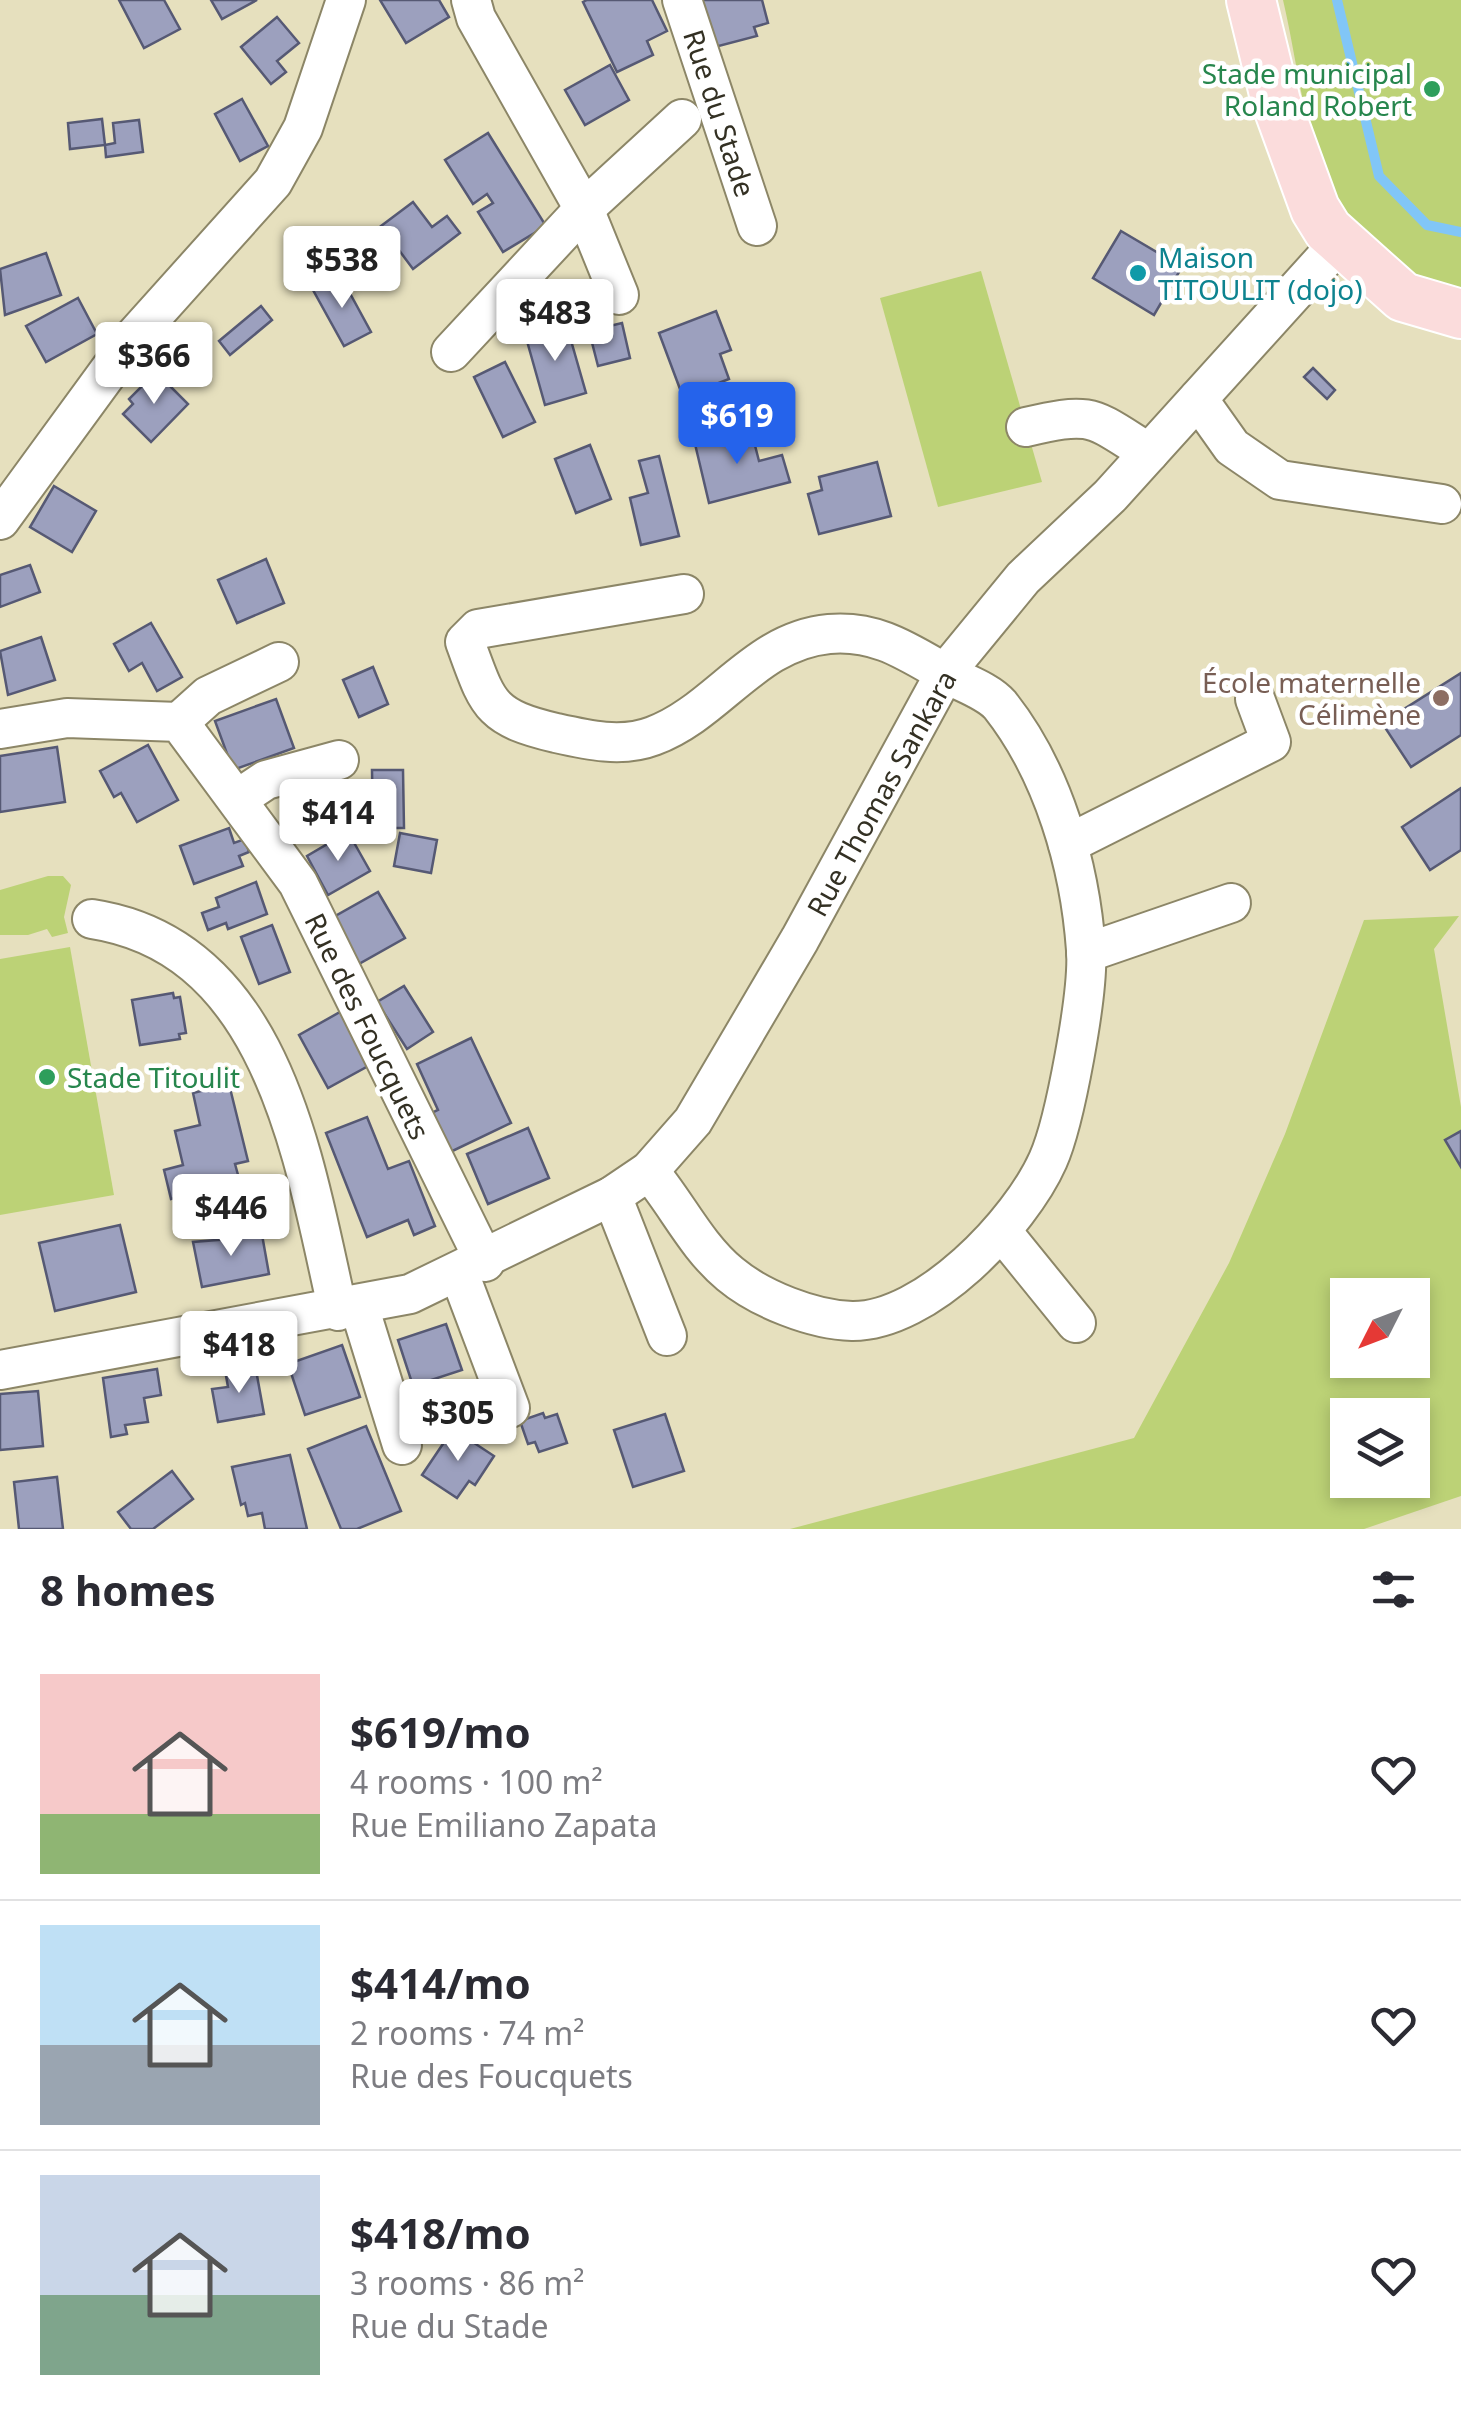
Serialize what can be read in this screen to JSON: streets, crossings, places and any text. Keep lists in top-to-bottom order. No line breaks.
{"streets":{"street":["Rue du Stade","Rue Thomas Sankara","Rue des Foucquets"]},"crossings":[["Rue Thomas Sankara","Rue des Foucquets"]],"places":["Stade municipal Roland Robert","Maison TITOULIT (dojo)","École maternelle Célimène","Stade Titoulit"],"north":"bottom left","page":{"price":["$538","$483","$366","$619","$414","$446","$418","$305"],"heading":"8 homes","list":[{"name":"$619/mo","note":"4 rooms · 100 m² · Rue Emiliano Zapata"},{"name":"$414/mo","note":"2 rooms · 74 m² · Rue des Foucquets"},{"name":"$418/mo","note":"3 rooms · 86 m² · Rue du Stade"}]}}
